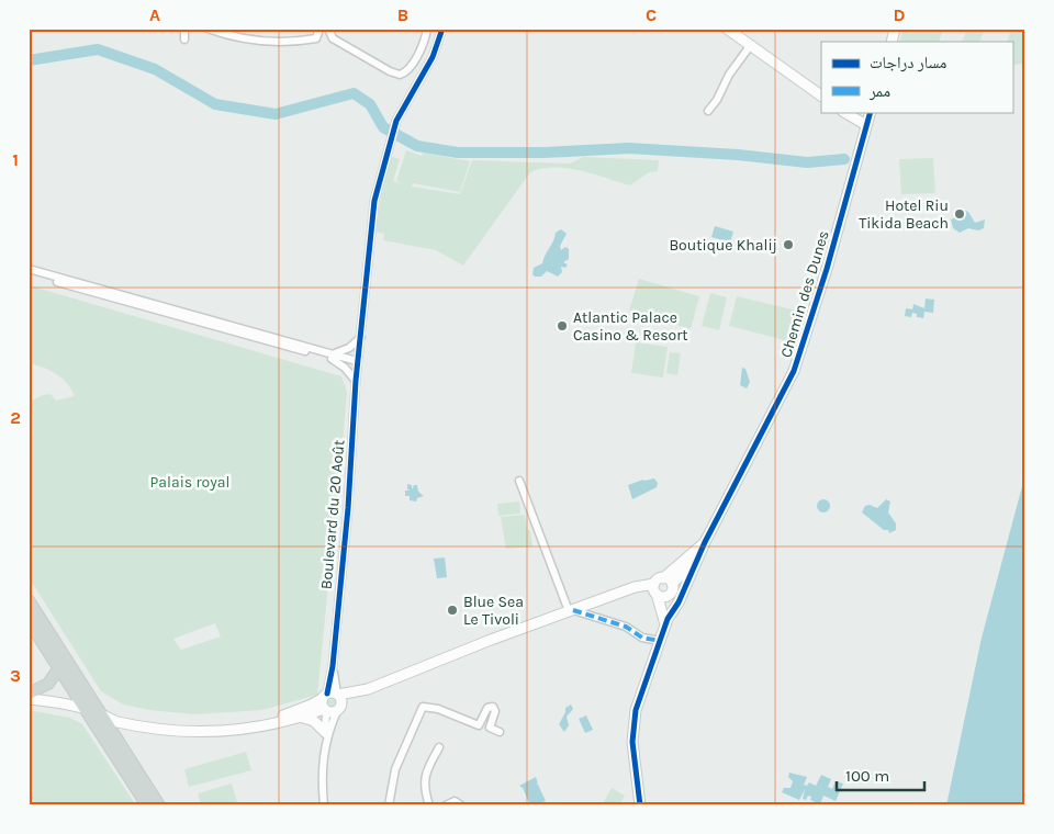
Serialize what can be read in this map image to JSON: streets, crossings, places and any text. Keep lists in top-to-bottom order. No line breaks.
{"streets":{"street":["Chemin des Dunes","Boulevard du 20 Août"]},"parks":["Palais royal"],"places":["Hotel Riu Tikida Beach","Boutique Khalij","Atlantic Palace Casino & Resort","Blue Sea Le Tivoli"],"legend":["مسار دراجات","ممر"],"scale_bar":"100 m","grid":{"columns":["A","B","C","D"],"rows":["1","2","3"]}}
